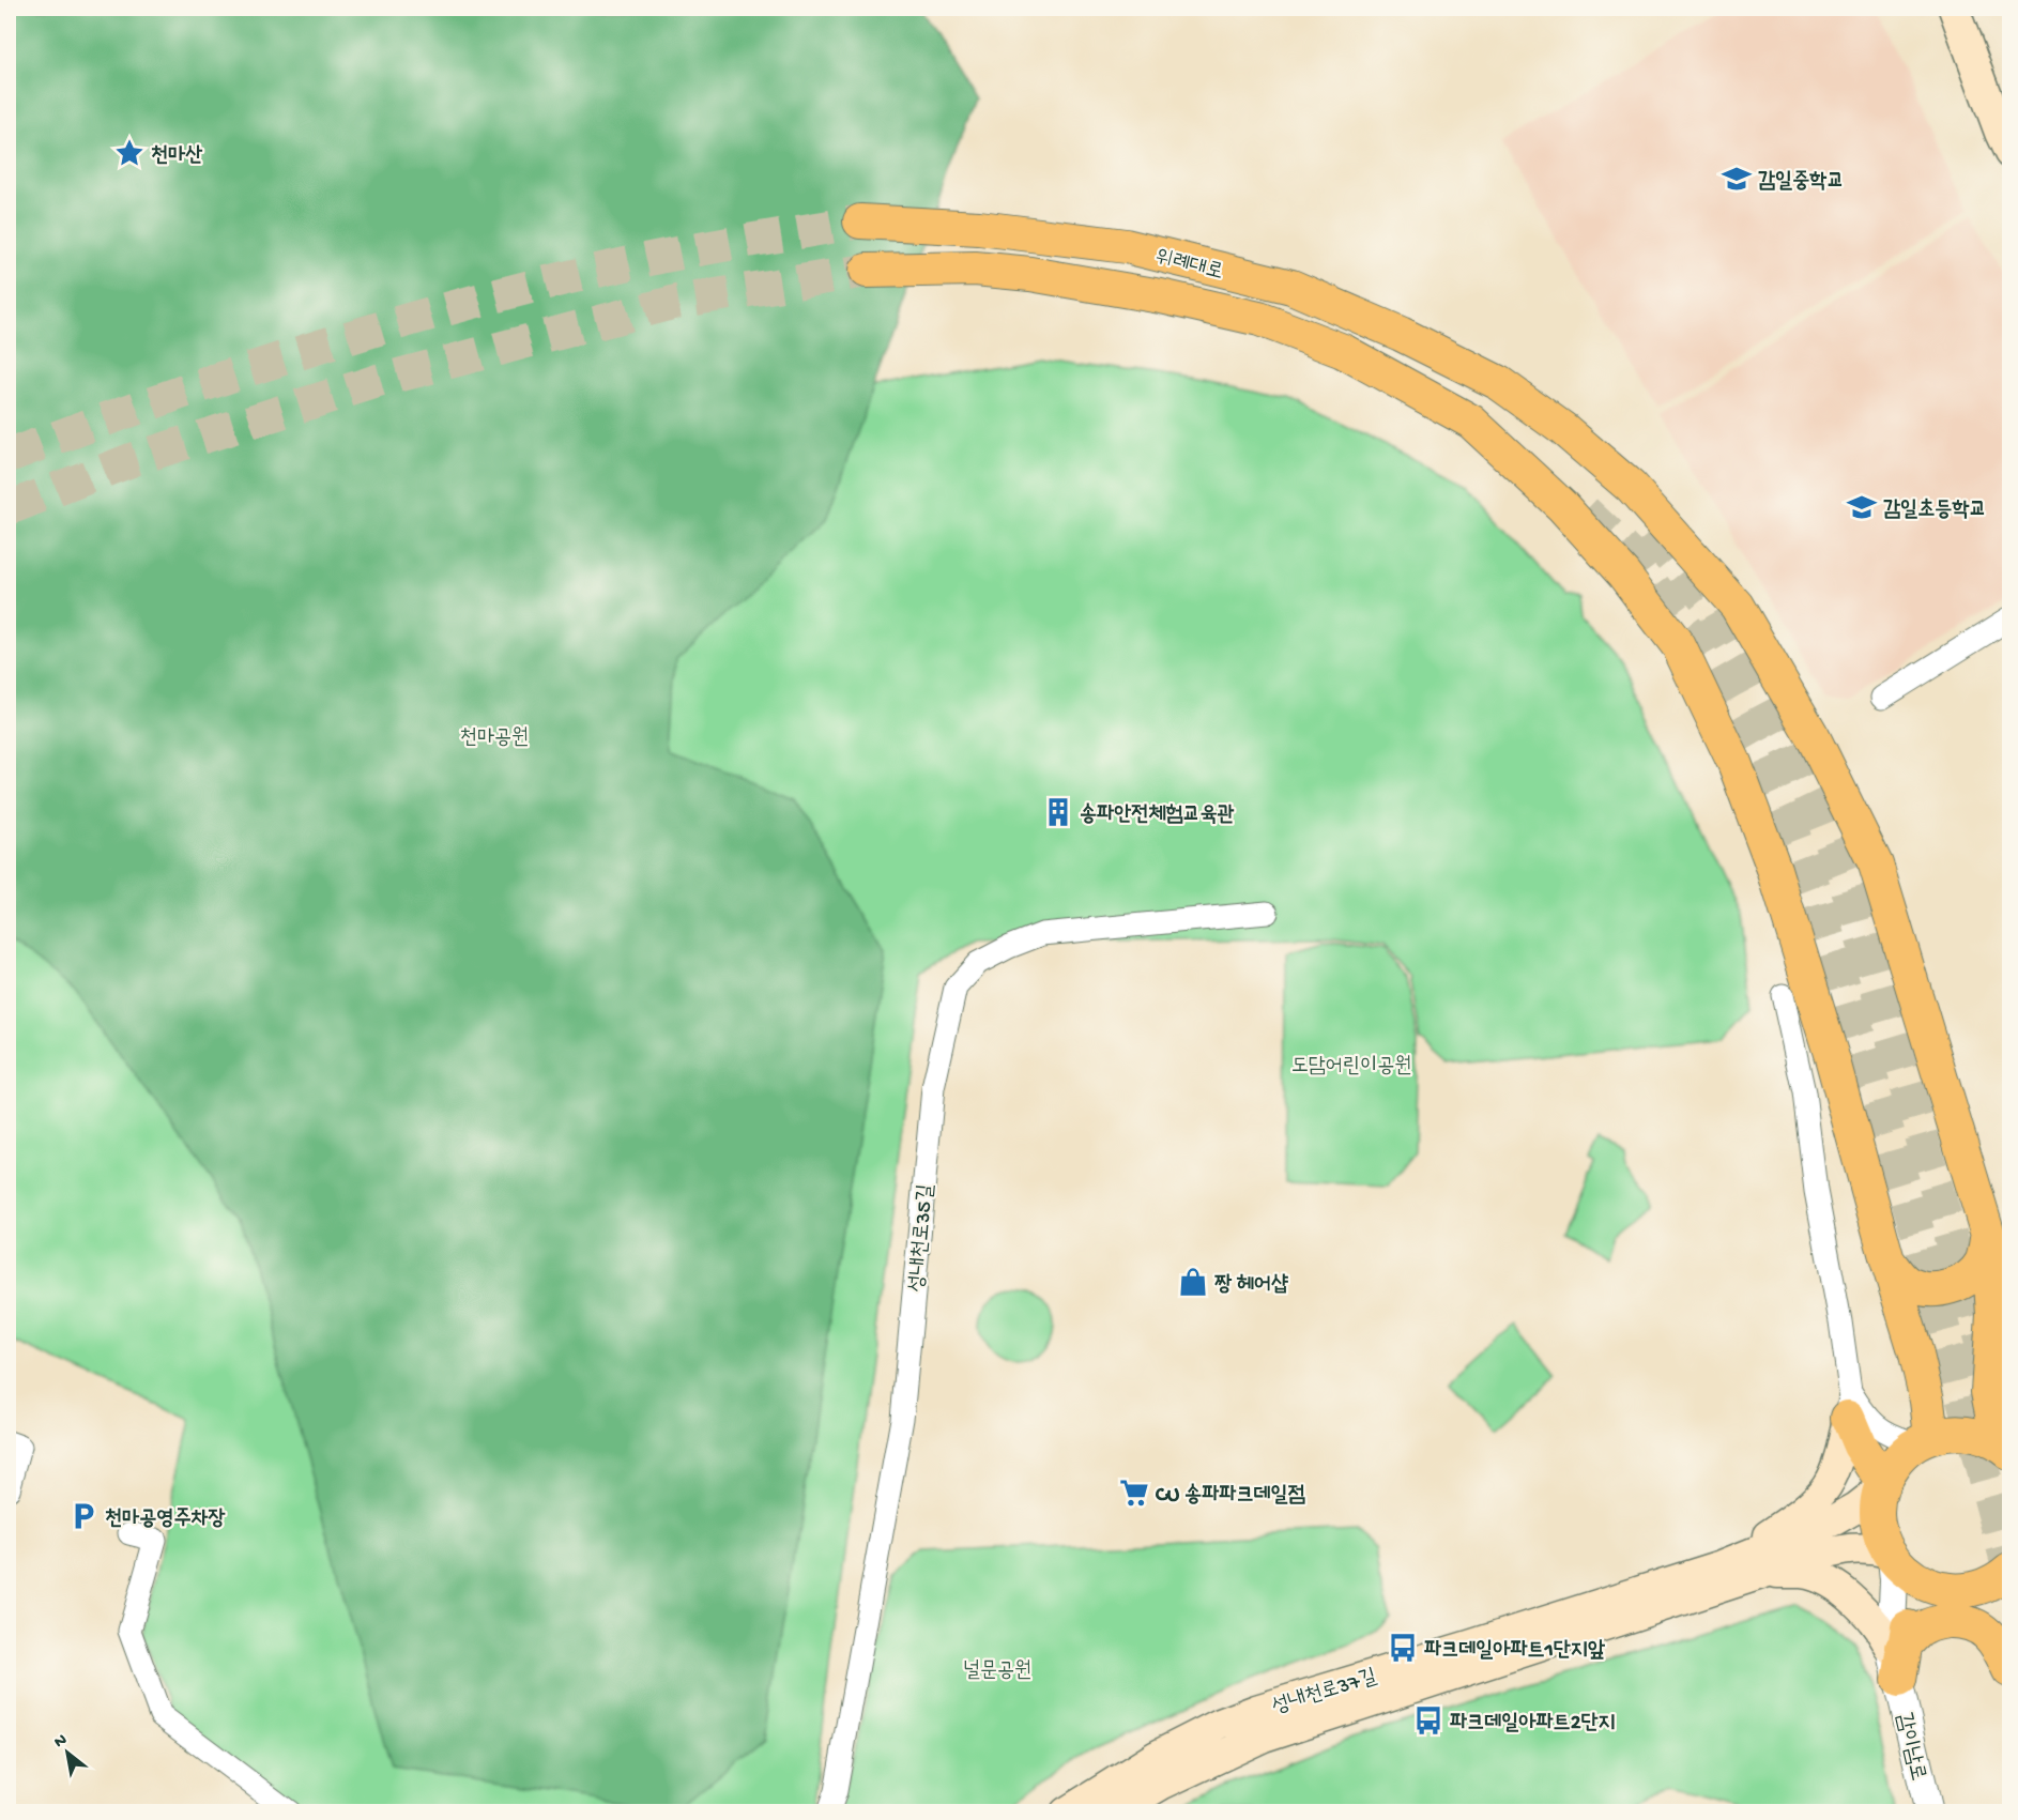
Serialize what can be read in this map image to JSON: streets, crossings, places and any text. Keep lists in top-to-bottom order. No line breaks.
{"streets":{"main road":["위례대로","성내천로37길"],"street":["성내천로35길","감이남로"]},"crossings":[["성내천로37길","감이남로"]],"parks":["천마공원","도담어린이공원","널문공원"],"places":{"place":["천마산"],"school or university":["감일중학교","감일초등학교"],"building":["송파안전체험교육관"],"shop":["짱 헤어샵"],"supermarket":["CU 송파파크데일점"],"parking":["천마공영주차장"],"bus stop":["파크데일아파트1단지앞","파크데일아파트2단지"]},"north":"top left"}
